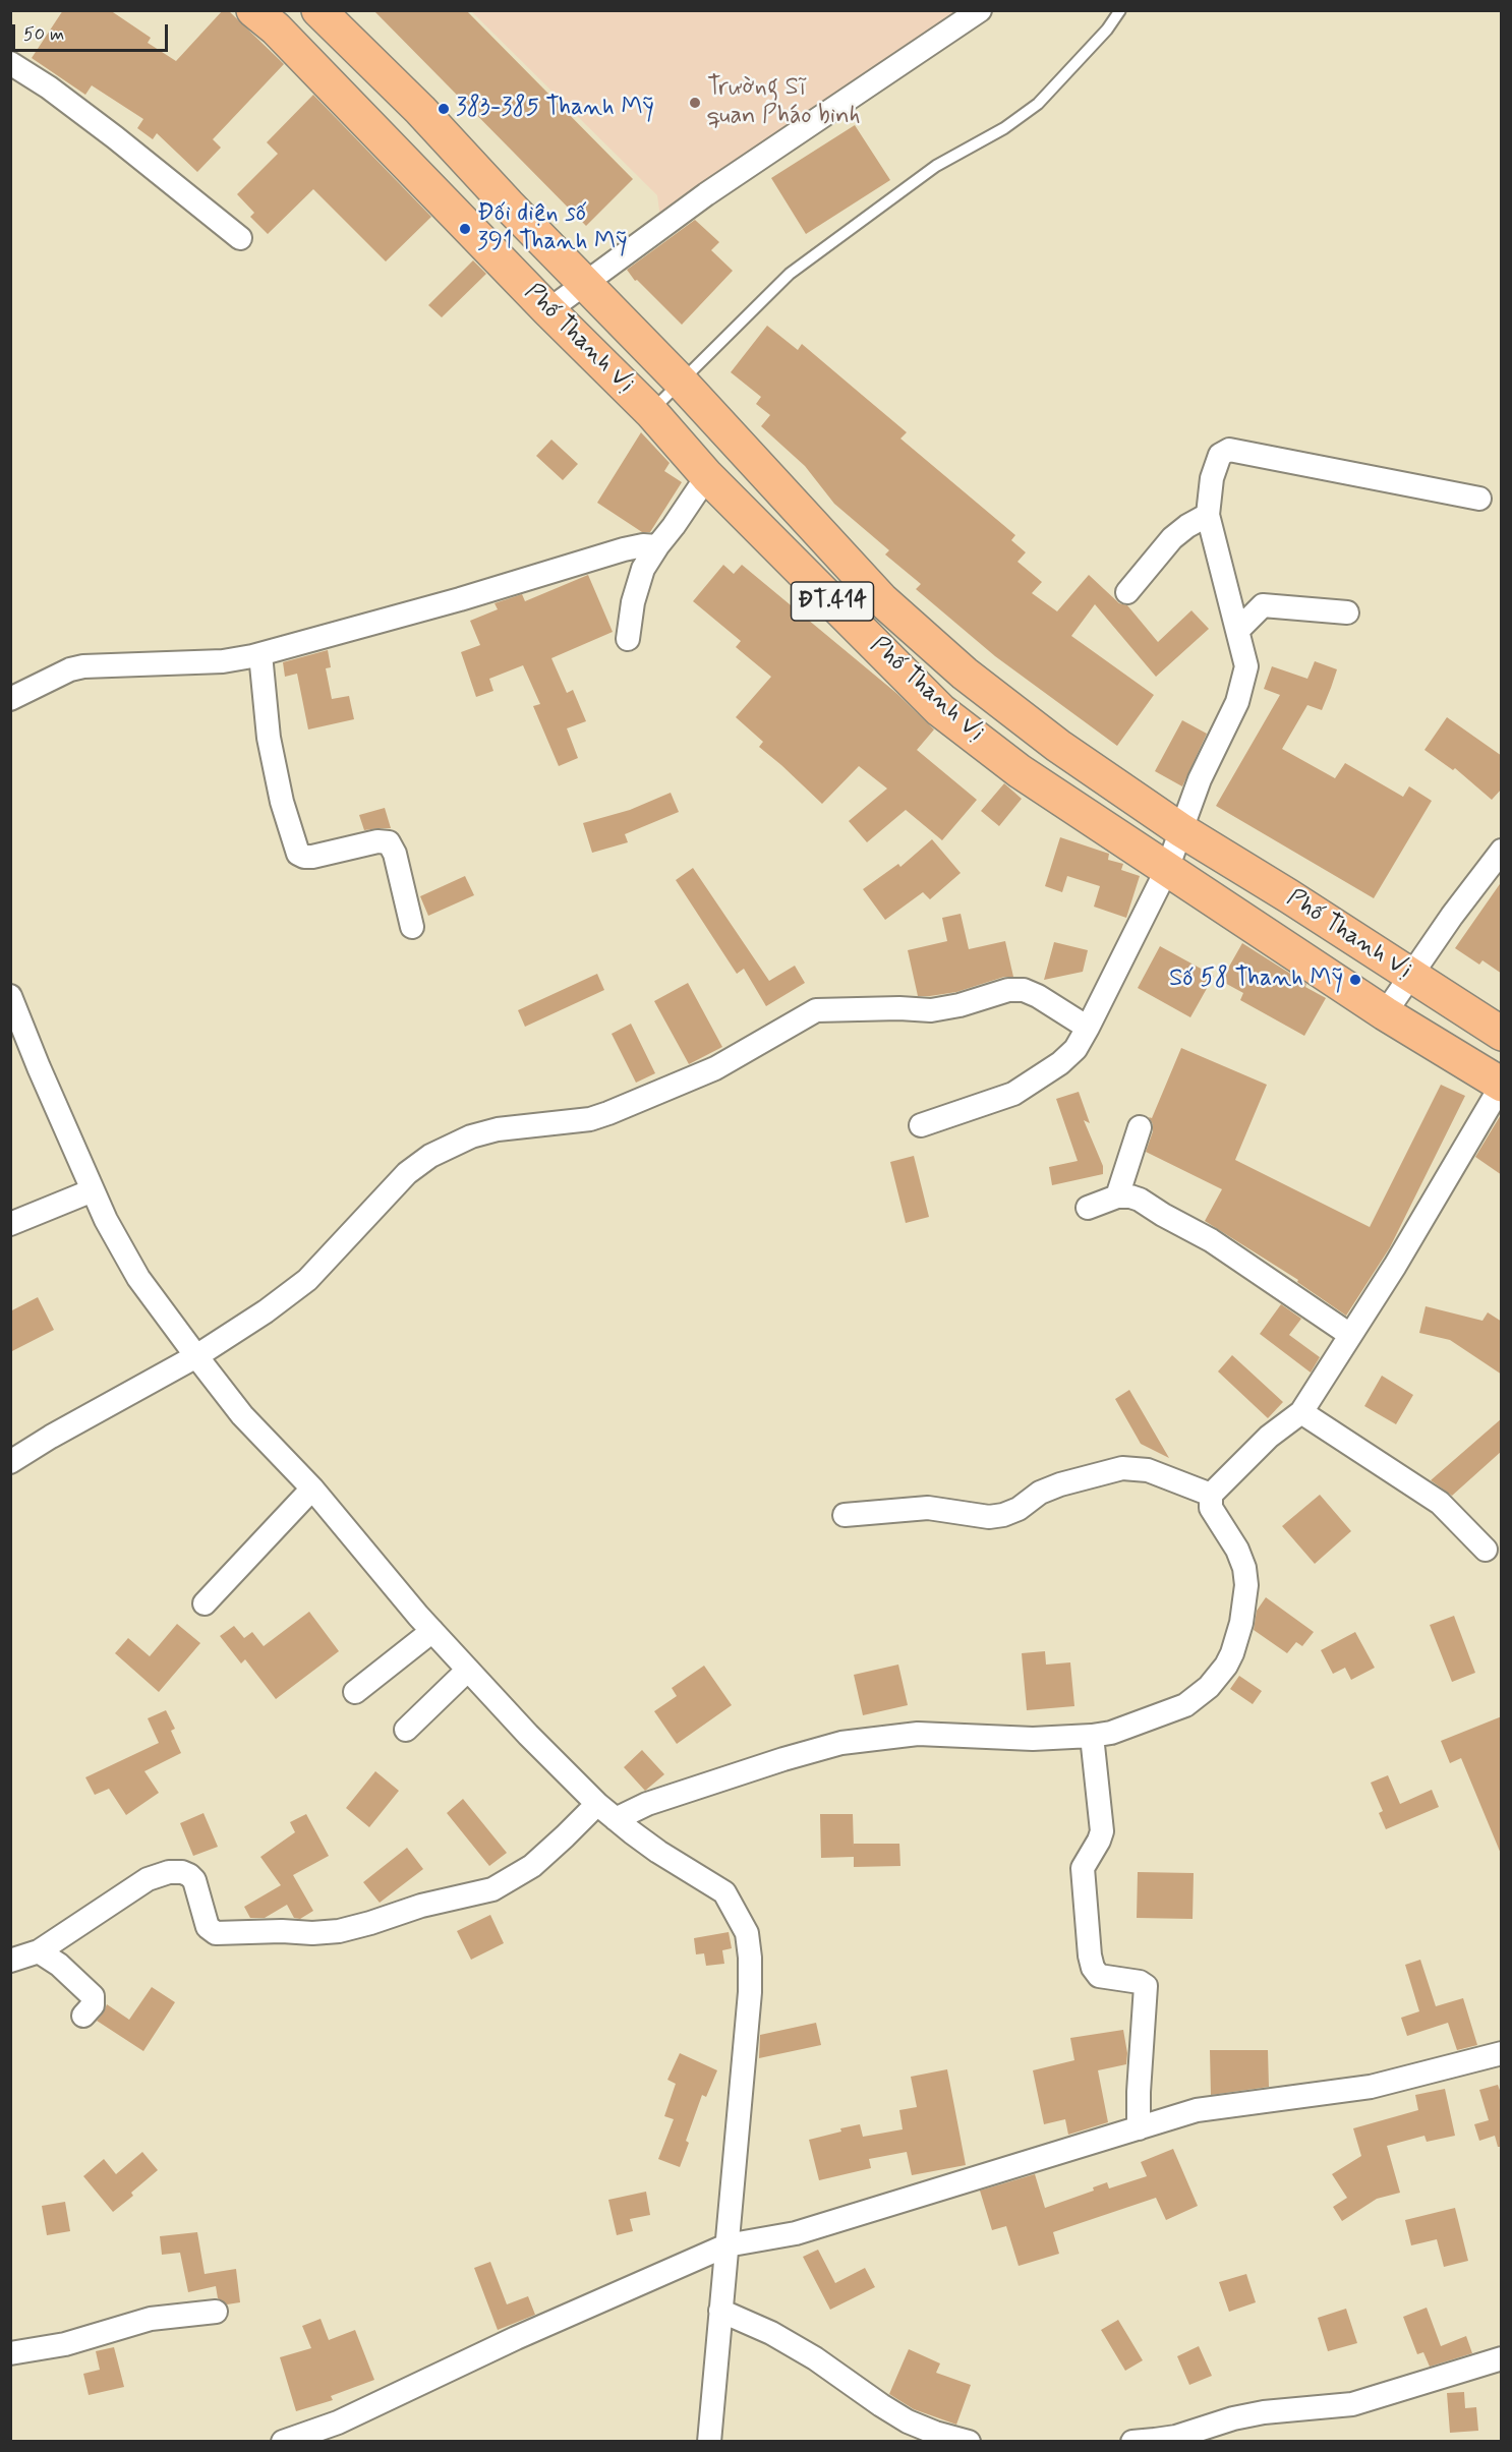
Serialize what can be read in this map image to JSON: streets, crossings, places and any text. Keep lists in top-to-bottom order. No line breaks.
{"streets":{"main road":["Phố Thanh Vị","ĐT.414"]},"places":["Trường Sĩ quan Pháo binh","383-385 Thanh Mỹ","Đối diện số 391 Thanh Mỹ","Số 58 Thanh Mỹ"],"scale_bar":"50 m"}
